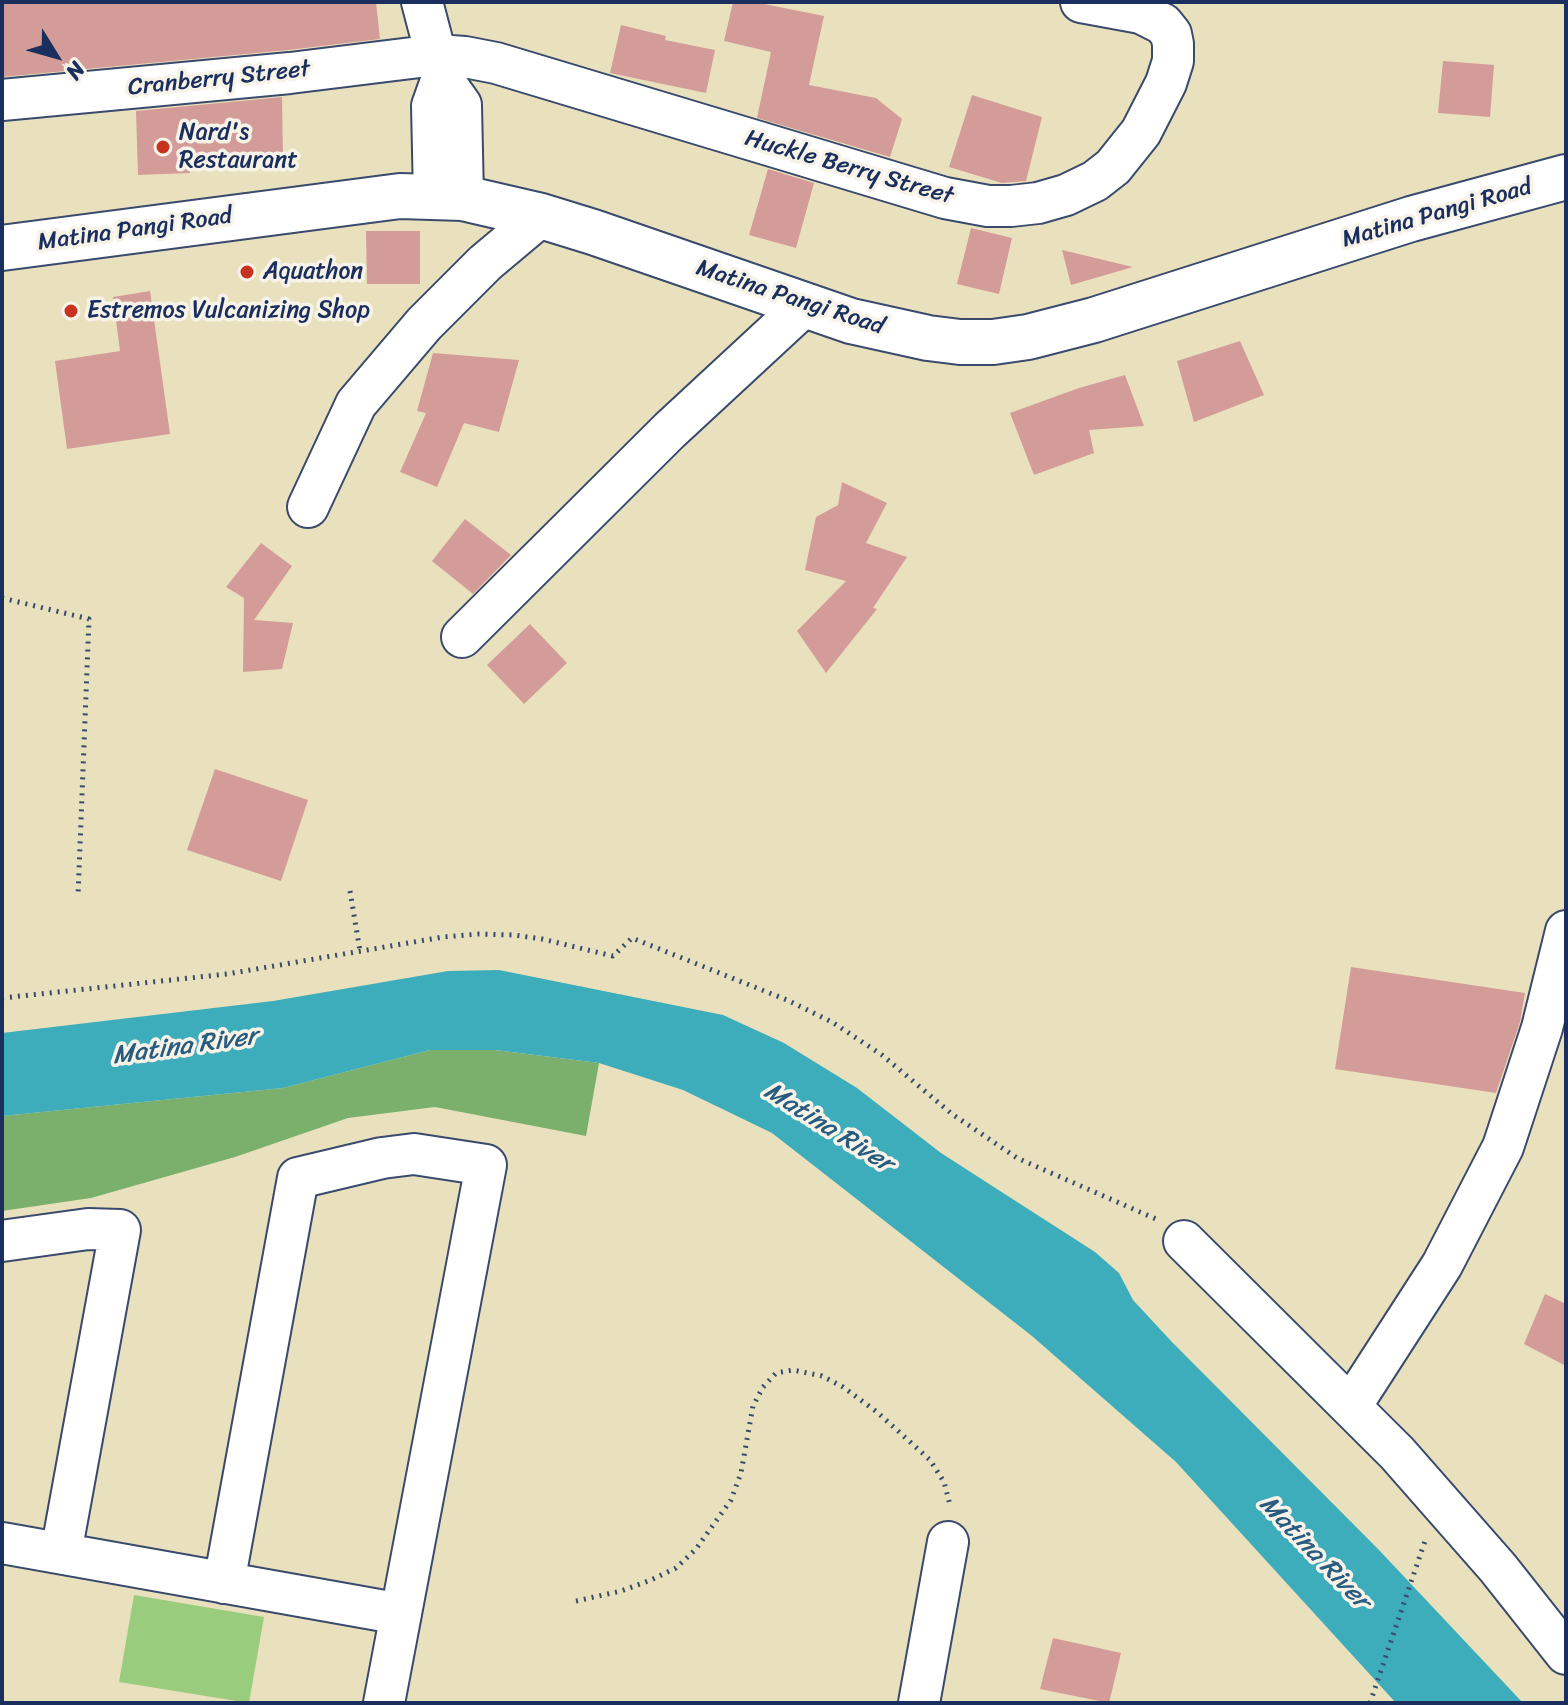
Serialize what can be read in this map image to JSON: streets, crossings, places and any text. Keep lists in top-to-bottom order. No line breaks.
{"streets":{"street":["Cranberry Street","Huckle Berry Street","Matina Pangi Road"]},"crossings":[["Cranberry Street","Huckle Berry Street"]],"water":["Matina River"],"places":["Nard's Restaurant","Aquathon","Estremos Vulcanizing Shop"],"north":"bottom right"}
